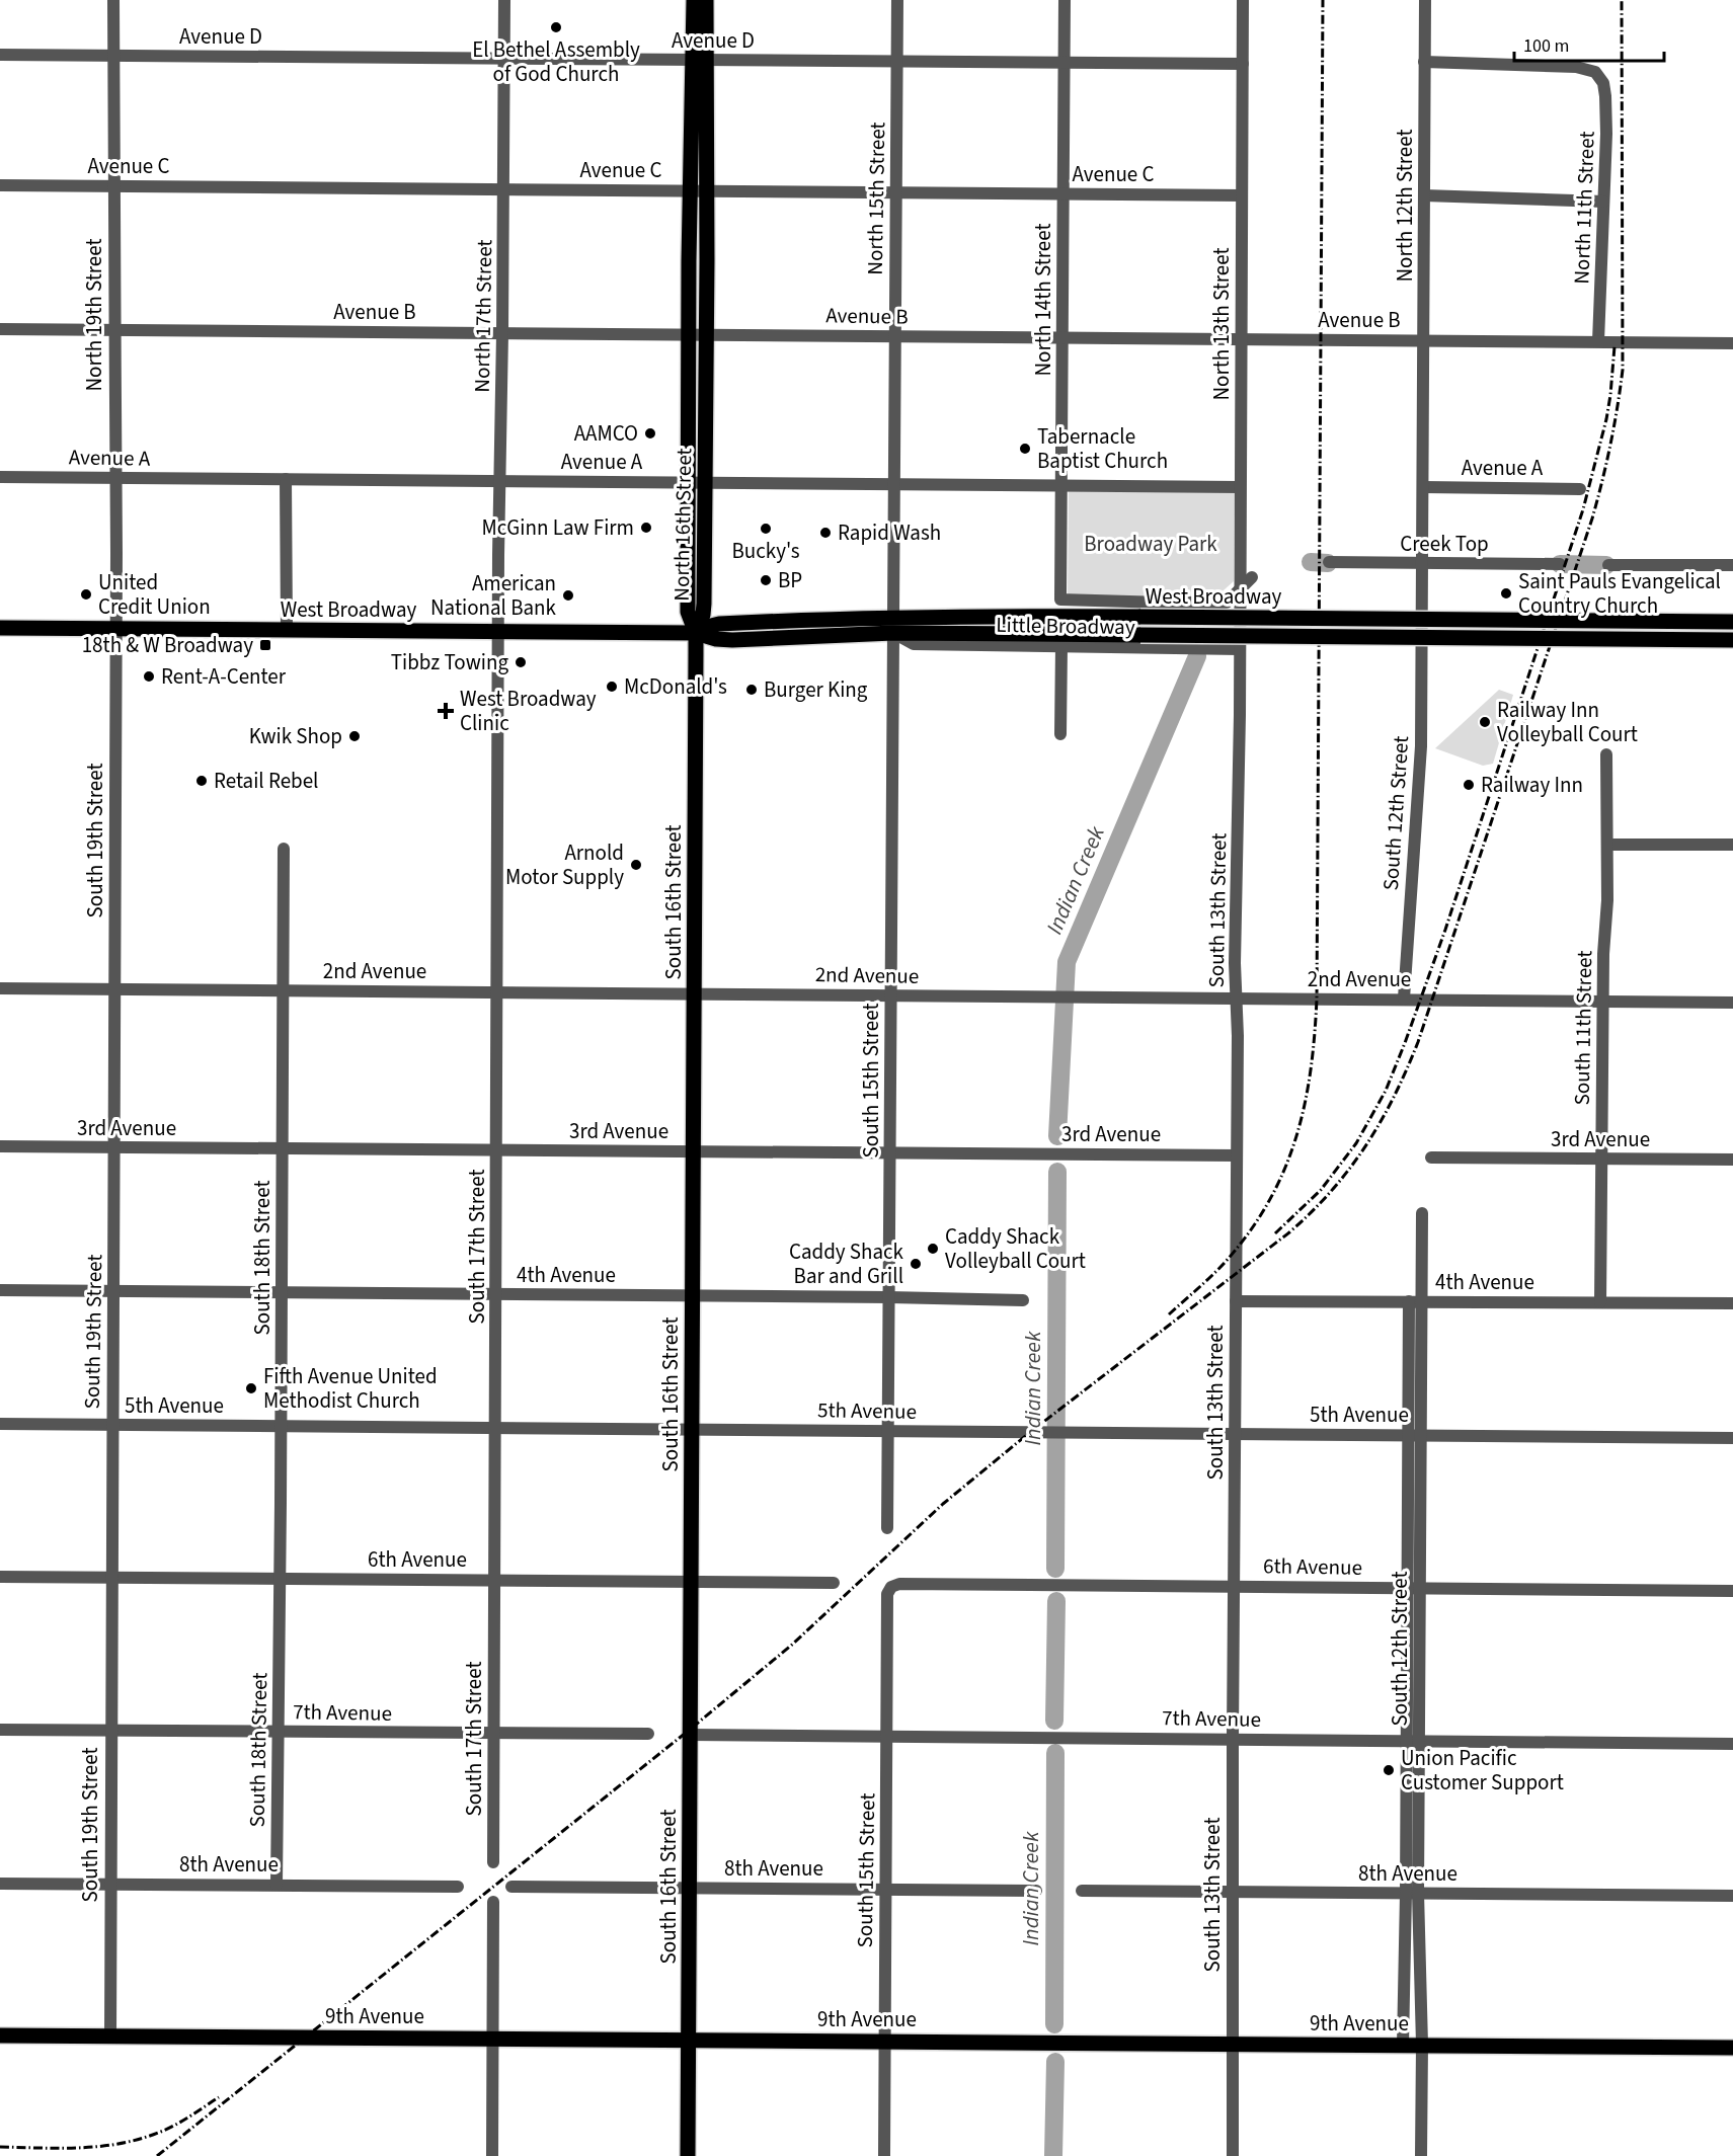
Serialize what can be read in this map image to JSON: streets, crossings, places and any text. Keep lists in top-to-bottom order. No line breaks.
{"streets":{"main road":["North 16th Street","West Broadway","South 16th Street","9th Avenue"],"street":["Avenue D","Avenue C","North 15th Street","North 12th Street","North 11th Street","North 14th Street","Avenue B","North 19th Street","North 17th Street","North 13th Street","Avenue A","Creek Top","Little Broadway","South 12th Street","South 19th Street","South 13th Street","2nd Avenue","South 11th Street","South 15th Street","3rd Avenue","South 17th Street","South 18th Street","4th Avenue","5th Avenue","6th Avenue","7th Avenue","8th Avenue"]},"crossings":[["Avenue D","North 15th Street"],["Avenue D","North 14th Street"],["Avenue D","North 19th Street"],["Avenue D","North 17th Street"],["Avenue D","North 13th Street"],["Avenue D","North 16th Street"],["Avenue C","North 15th Street"],["Avenue C","North 14th Street"],["Avenue C","North 19th Street"],["Avenue C","North 17th Street"],["Avenue C","North 13th Street"],["Avenue C","North 16th Street"],["North 15th Street","Avenue B"],["North 15th Street","Avenue A"],["North 15th Street","West Broadway"],["North 12th Street","North 11th Street"],["North 12th Street","Avenue B"],["North 12th Street","Avenue A"],["North 12th Street","Creek Top"],["North 12th Street","South 12th Street"],["North 11th Street","Avenue B"],["North 14th Street","Avenue B"],["North 14th Street","North 13th Street"],["North 14th Street","Avenue A"],["Avenue B","North 19th Street"],["Avenue B","North 17th Street"],["Avenue B","North 13th Street"],["Avenue B","North 16th Street"],["North 19th Street","Avenue A"],["North 19th Street","West Broadway"],["North 19th Street","South 19th Street"],["North 17th Street","Avenue A"],["North 17th Street","West Broadway"],["North 17th Street","South 17th Street"],["North 13th Street","Avenue A"],["North 13th Street","Little Broadway"],["North 13th Street","South 13th Street"],["Avenue A","North 16th Street"],["North 16th Street","West Broadway"],["North 16th Street","South 16th Street"],["West Broadway","Little Broadway"],["West Broadway","South 19th Street"],["West Broadway","South 16th Street"],["West Broadway","South 15th Street"],["West Broadway","South 17th Street"],["Little Broadway","South 13th Street"],["Little Broadway","South 15th Street"],["South 12th Street","2nd Avenue"],["South 12th Street","4th Avenue"],["South 12th Street","5th Avenue"],["South 12th Street","6th Avenue"],["South 12th Street","7th Avenue"],["South 12th Street","8th Avenue"],["South 12th Street","9th Avenue"],["South 19th Street","2nd Avenue"],["South 19th Street","3rd Avenue"],["South 19th Street","4th Avenue"],["South 19th Street","5th Avenue"],["South 19th Street","6th Avenue"],["South 19th Street","7th Avenue"],["South 19th Street","8th Avenue"],["South 19th Street","9th Avenue"],["South 16th Street","2nd Avenue"],["South 16th Street","3rd Avenue"],["South 16th Street","4th Avenue"],["South 16th Street","5th Avenue"],["South 16th Street","6th Avenue"],["South 16th Street","7th Avenue"],["South 16th Street","8th Avenue"],["South 16th Street","9th Avenue"],["South 13th Street","2nd Avenue"],["South 13th Street","3rd Avenue"],["South 13th Street","4th Avenue"],["South 13th Street","5th Avenue"],["South 13th Street","6th Avenue"],["South 13th Street","7th Avenue"],["South 13th Street","8th Avenue"],["South 13th Street","9th Avenue"],["2nd Avenue","South 11th Street"],["2nd Avenue","South 15th Street"],["2nd Avenue","South 17th Street"],["2nd Avenue","South 18th Street"],["South 11th Street","3rd Avenue"],["South 11th Street","4th Avenue"],["South 15th Street","3rd Avenue"],["South 15th Street","4th Avenue"],["South 15th Street","5th Avenue"],["South 15th Street","6th Avenue"],["South 15th Street","7th Avenue"],["South 15th Street","8th Avenue"],["South 15th Street","9th Avenue"],["3rd Avenue","South 17th Street"],["3rd Avenue","South 18th Street"],["South 17th Street","4th Avenue"],["South 17th Street","5th Avenue"],["South 17th Street","6th Avenue"],["South 17th Street","7th Avenue"],["South 18th Street","4th Avenue"],["South 18th Street","5th Avenue"],["South 18th Street","6th Avenue"],["South 18th Street","7th Avenue"],["South 18th Street","8th Avenue"]],"water":["Indian Creek"],"parks":["Broadway Park"],"places":{"other":["El Bethel Assembly of God Church","AAMCO","Tabernacle Baptist Church","McGinn Law Firm","Bucky's","Rapid Wash","BP","Saint Pauls Evangelical Country Church","United Credit Union","American National Bank","Tibbz Towing","Rent-A-Center","McDonald's","Burger King","Railway Inn Volleyball Court","Kwik Shop","Retail Rebel","Railway Inn","Arnold Motor Supply","Caddy Shack Volleyball Court","Caddy Shack Bar and Grill","Fifth Avenue United Methodist Church","Union Pacific Customer Support"],"transit":["18th & W Broadway"],"health":["West Broadway Clinic"]},"scale_bar":"100 m"}
